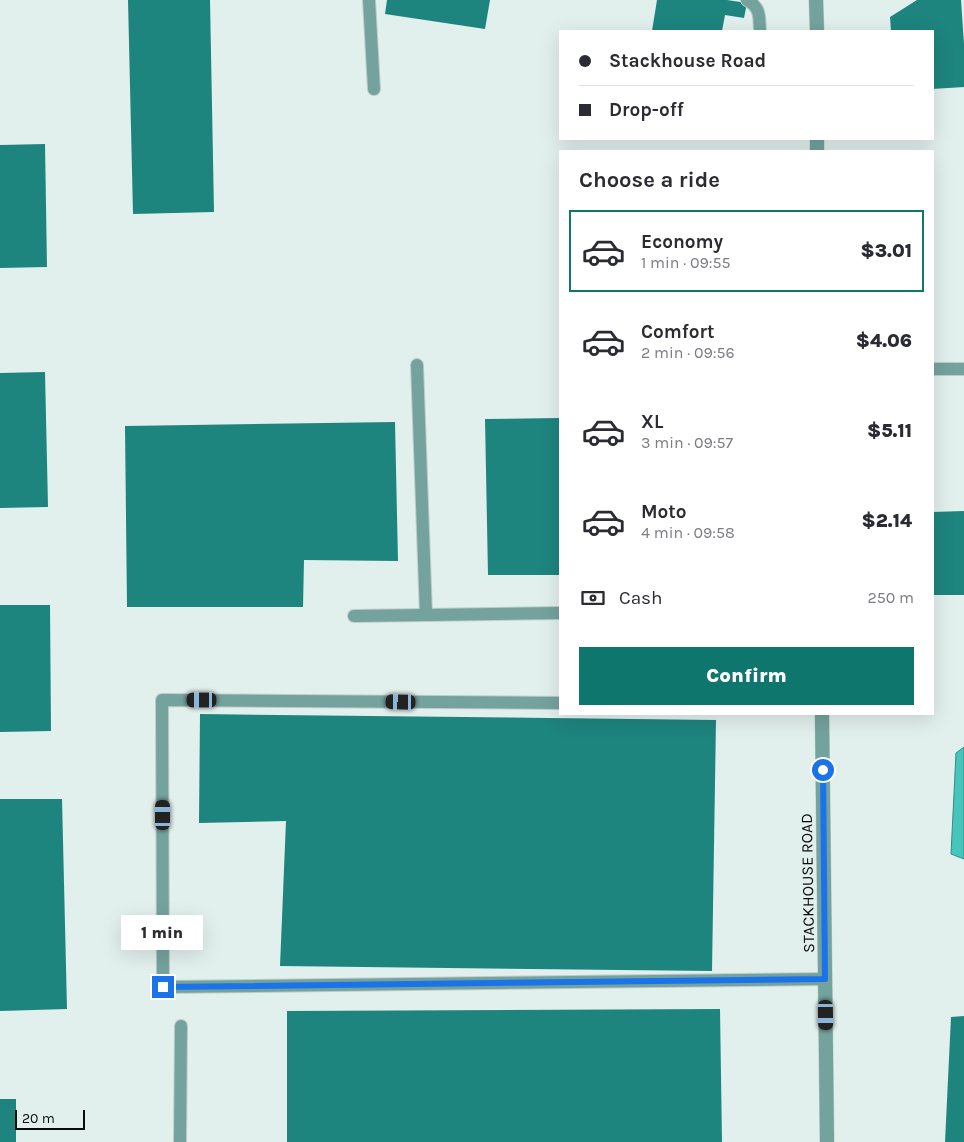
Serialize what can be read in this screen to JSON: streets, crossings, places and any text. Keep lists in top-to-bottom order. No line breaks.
{"streets":{"street":["STACKHOUSE ROAD"]},"scale_bar":"20 m","page":{"banner":["Stackhouse Road","Drop-off"],"heading":"Choose a ride","list":[{"name":"Economy","note":"1 min · 09:55","value":"$3.01"},{"name":"Comfort","note":"2 min · 09:56","value":"$4.06"},{"name":"XL","note":"3 min · 09:57","value":"$5.11"},{"name":"Moto","note":"4 min · 09:58","value":"$2.14"}],"pay":["Cash","250 m"],"buttons":"Confirm","bubble":"1 min","scale":"20 m"}}
